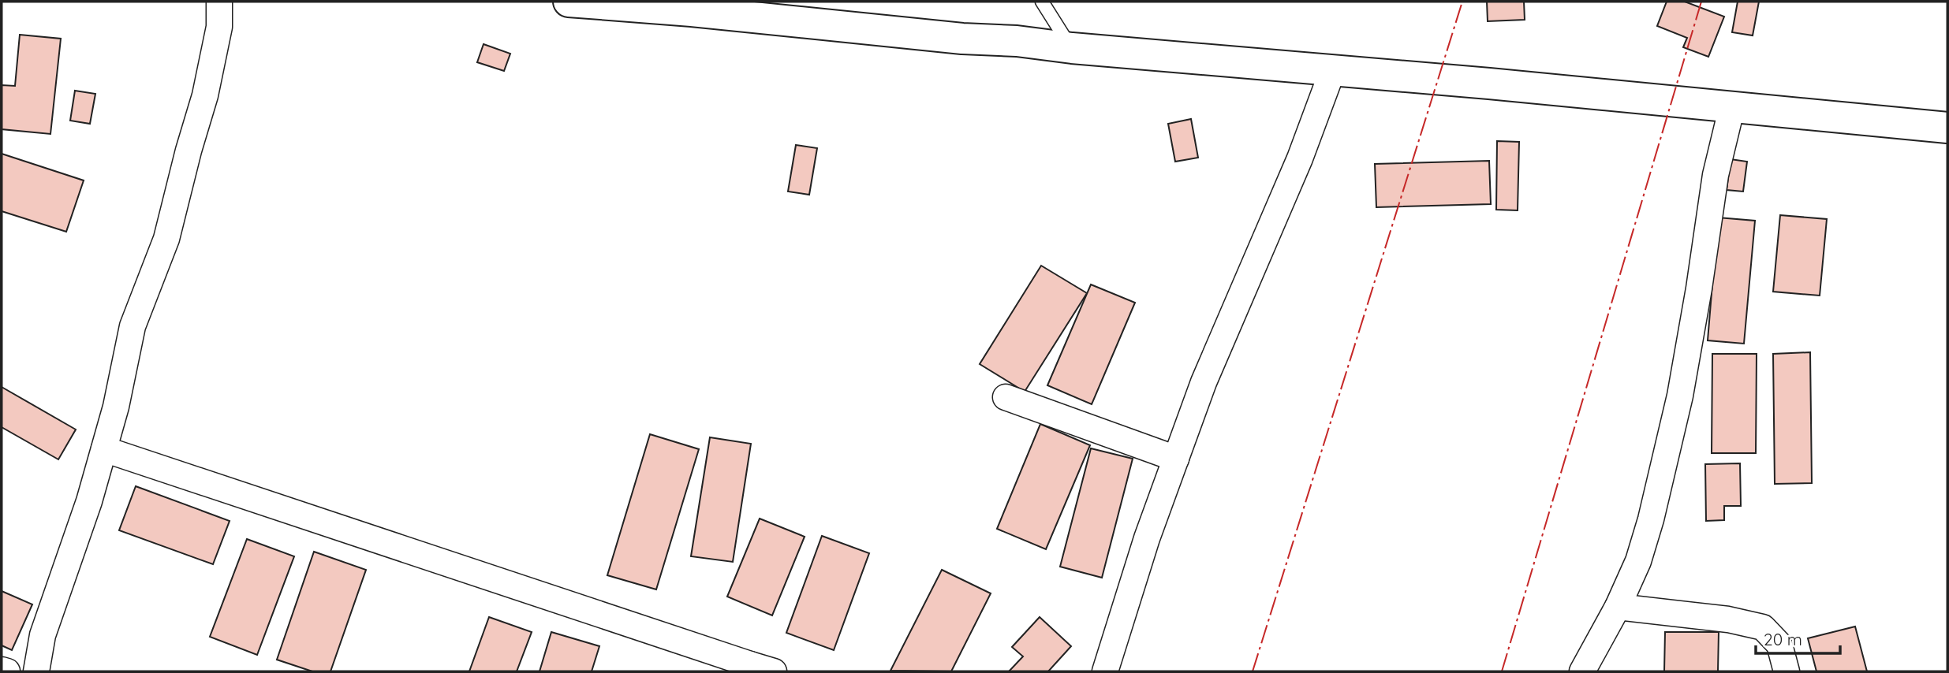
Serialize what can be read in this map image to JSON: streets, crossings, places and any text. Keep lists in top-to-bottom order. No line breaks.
{"scale_bar":"20 m"}
